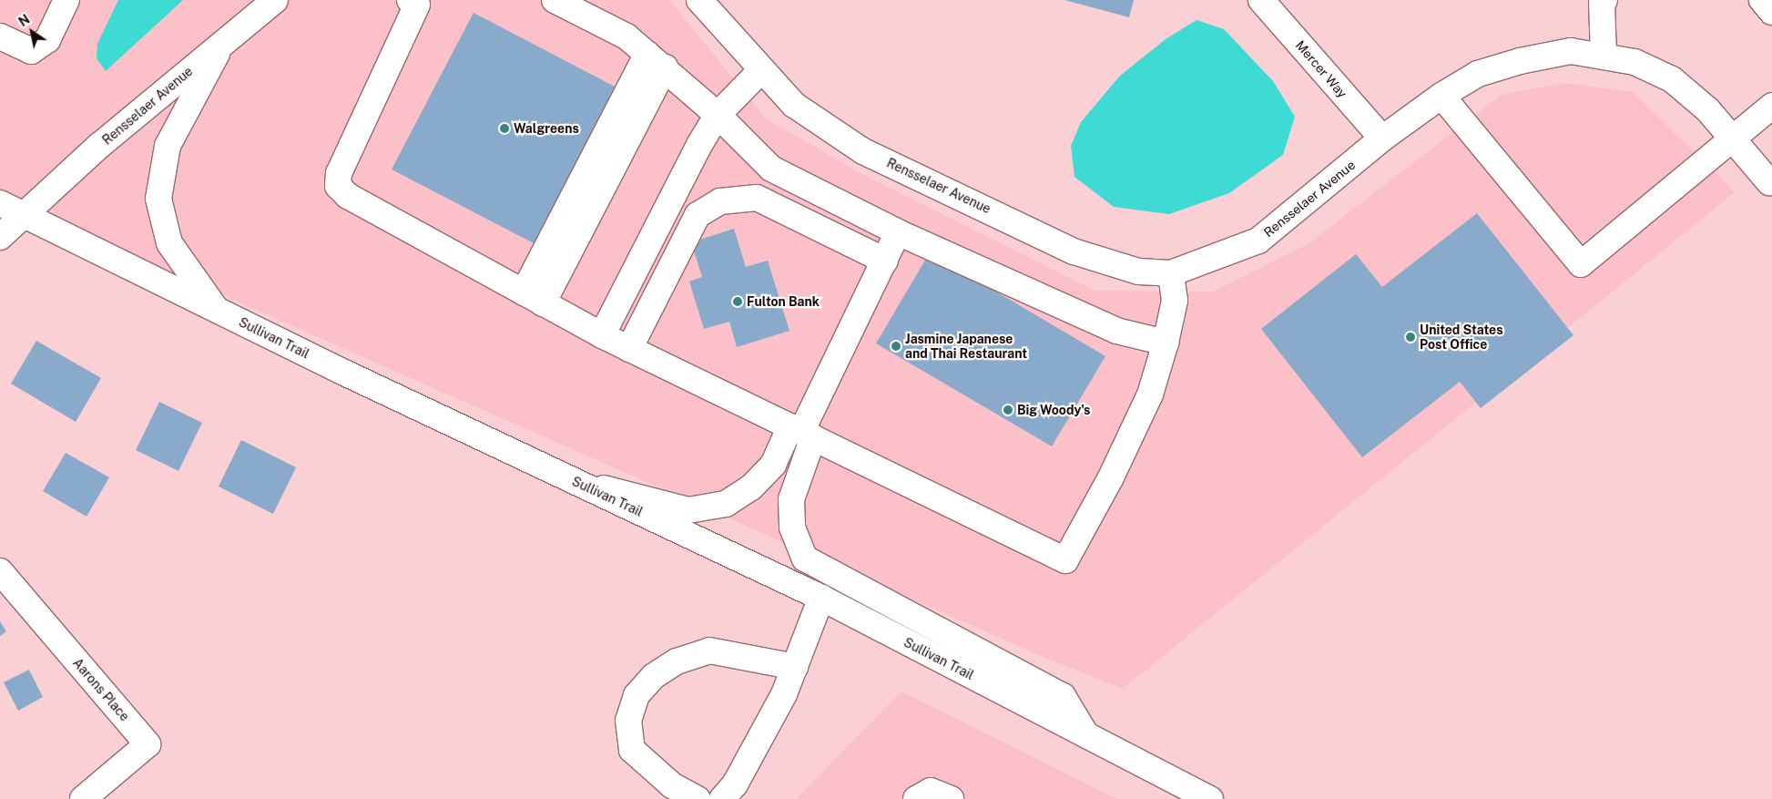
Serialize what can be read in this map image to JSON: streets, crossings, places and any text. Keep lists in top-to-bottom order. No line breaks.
{"streets":{"street":["Mercer Way","Rensselaer Avenue","Sullivan Trail","Aarons Place"]},"crossings":[["Mercer Way","Rensselaer Avenue"],["Rensselaer Avenue","Sullivan Trail"]],"places":["Walgreens","Fulton Bank","United States Post Office","Jasmine Japanese and Thai Restaurant","Big Woody's"],"north":"top left"}
